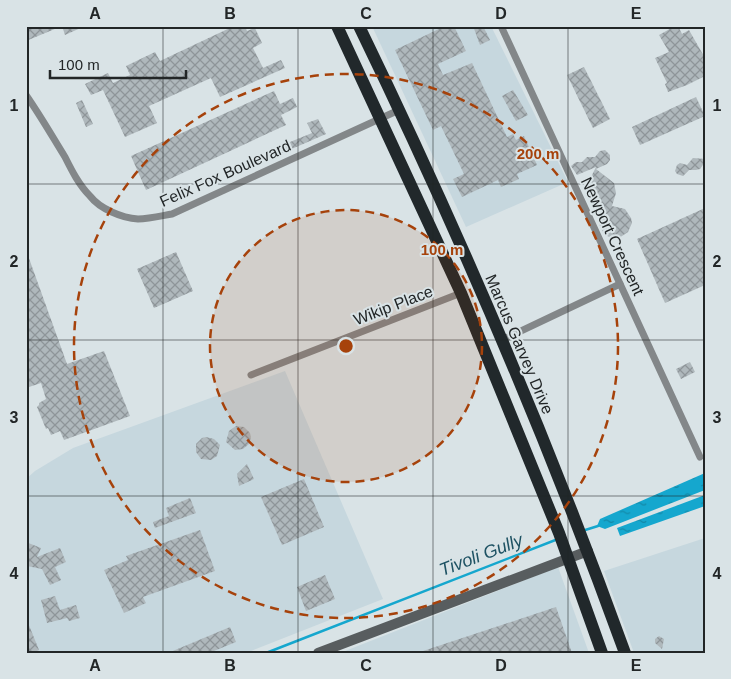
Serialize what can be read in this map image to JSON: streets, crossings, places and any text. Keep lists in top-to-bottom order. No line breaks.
{"streets":{"highway":["Marcus Garvey Drive"],"street":["Felix Fox Boulevard","Newport Crescent","Wikip Place"]},"crossings":[["Felix Fox Boulevard","Marcus Garvey Drive"]],"water":["Tivoli Gully"],"scale_bar":"100 m","grid":{"columns":["A","B","C","D","E"],"rows":["1","2","3","4"]},"rings":["200 m","100 m"]}
